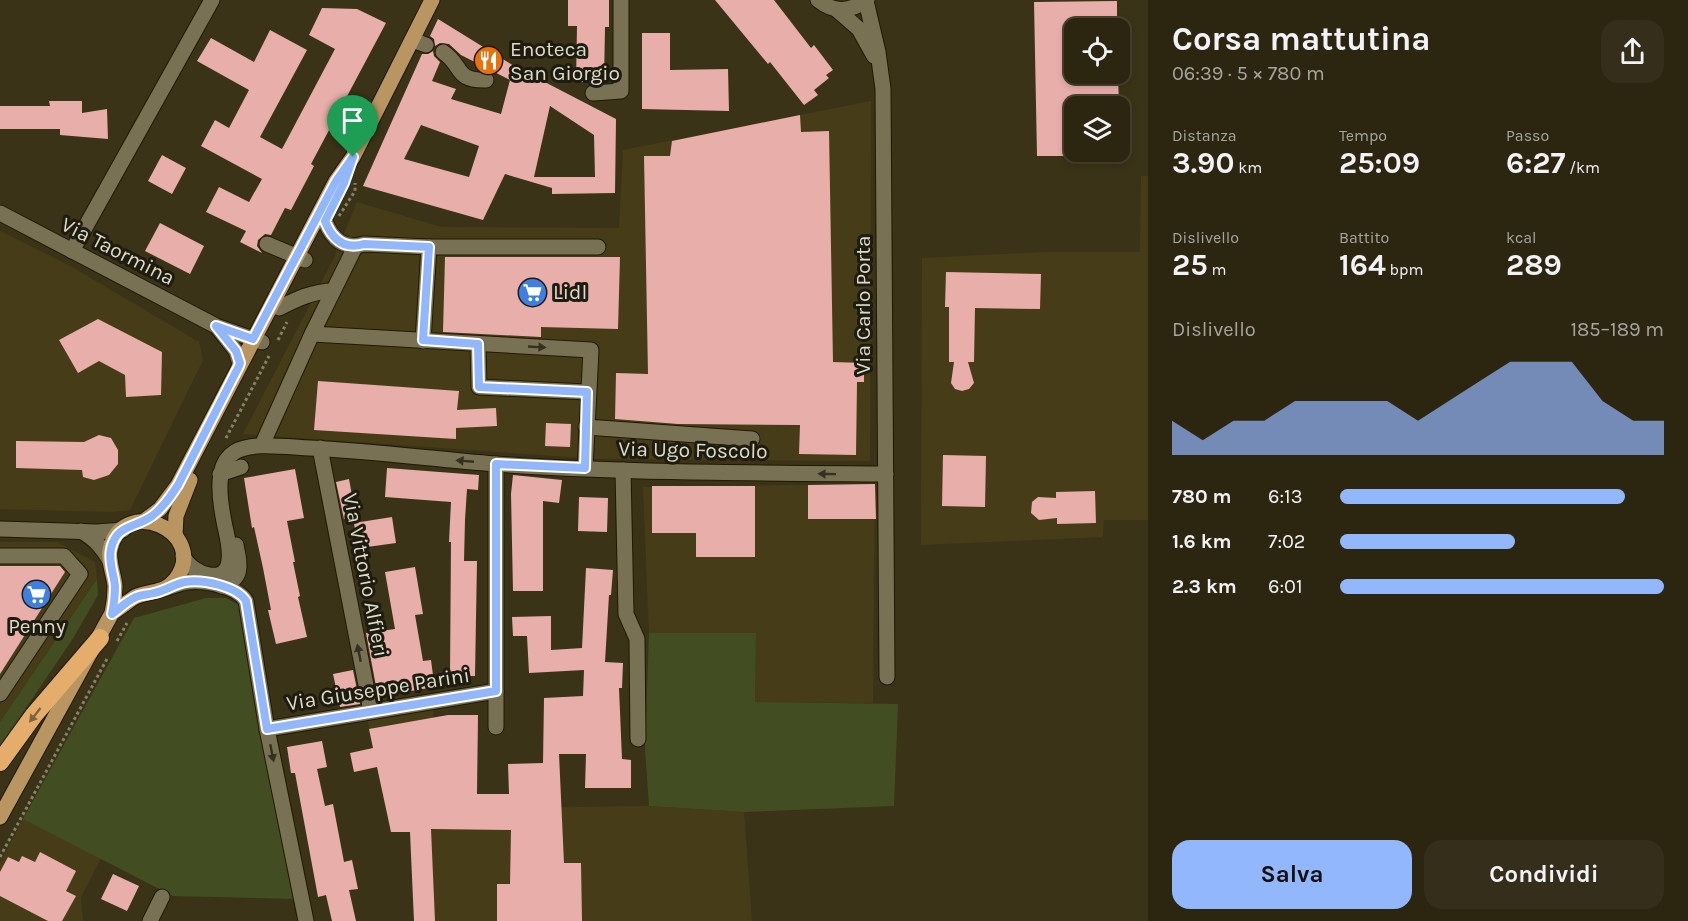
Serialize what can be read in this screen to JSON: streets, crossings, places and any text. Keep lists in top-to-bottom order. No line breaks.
{"streets":{"street":["Via Taormina","Via Carlo Porta","Via Ugo Foscolo","Via Vittorio Alfieri","Via Giuseppe Parini"]},"crossings":[["Via Carlo Porta","Via Ugo Foscolo"],["Via Ugo Foscolo","Via Vittorio Alfieri"],["Via Vittorio Alfieri","Via Giuseppe Parini"]],"places":{"restaurant":["Enoteca San Giorgio"],"supermarket":["Lidl","Penny"]},"page":{"heading":["Corsa mattutina","06:39 · 5 × 780 m"],"stats":[["Distanza","3.90 km"],["Tempo","25:09"],["Passo","6:27 /km"],["Dislivello","25 m"],["Battito","164 bpm"],["kcal","289"]],"chart":["Dislivello","185–189 m"],"list":[{"name":"780 m","note":"6:13"},{"name":"1.6 km","note":"7:02"},{"name":"2.3 km","note":"6:01"}],"buttons":["Salva","Condividi"]}}
